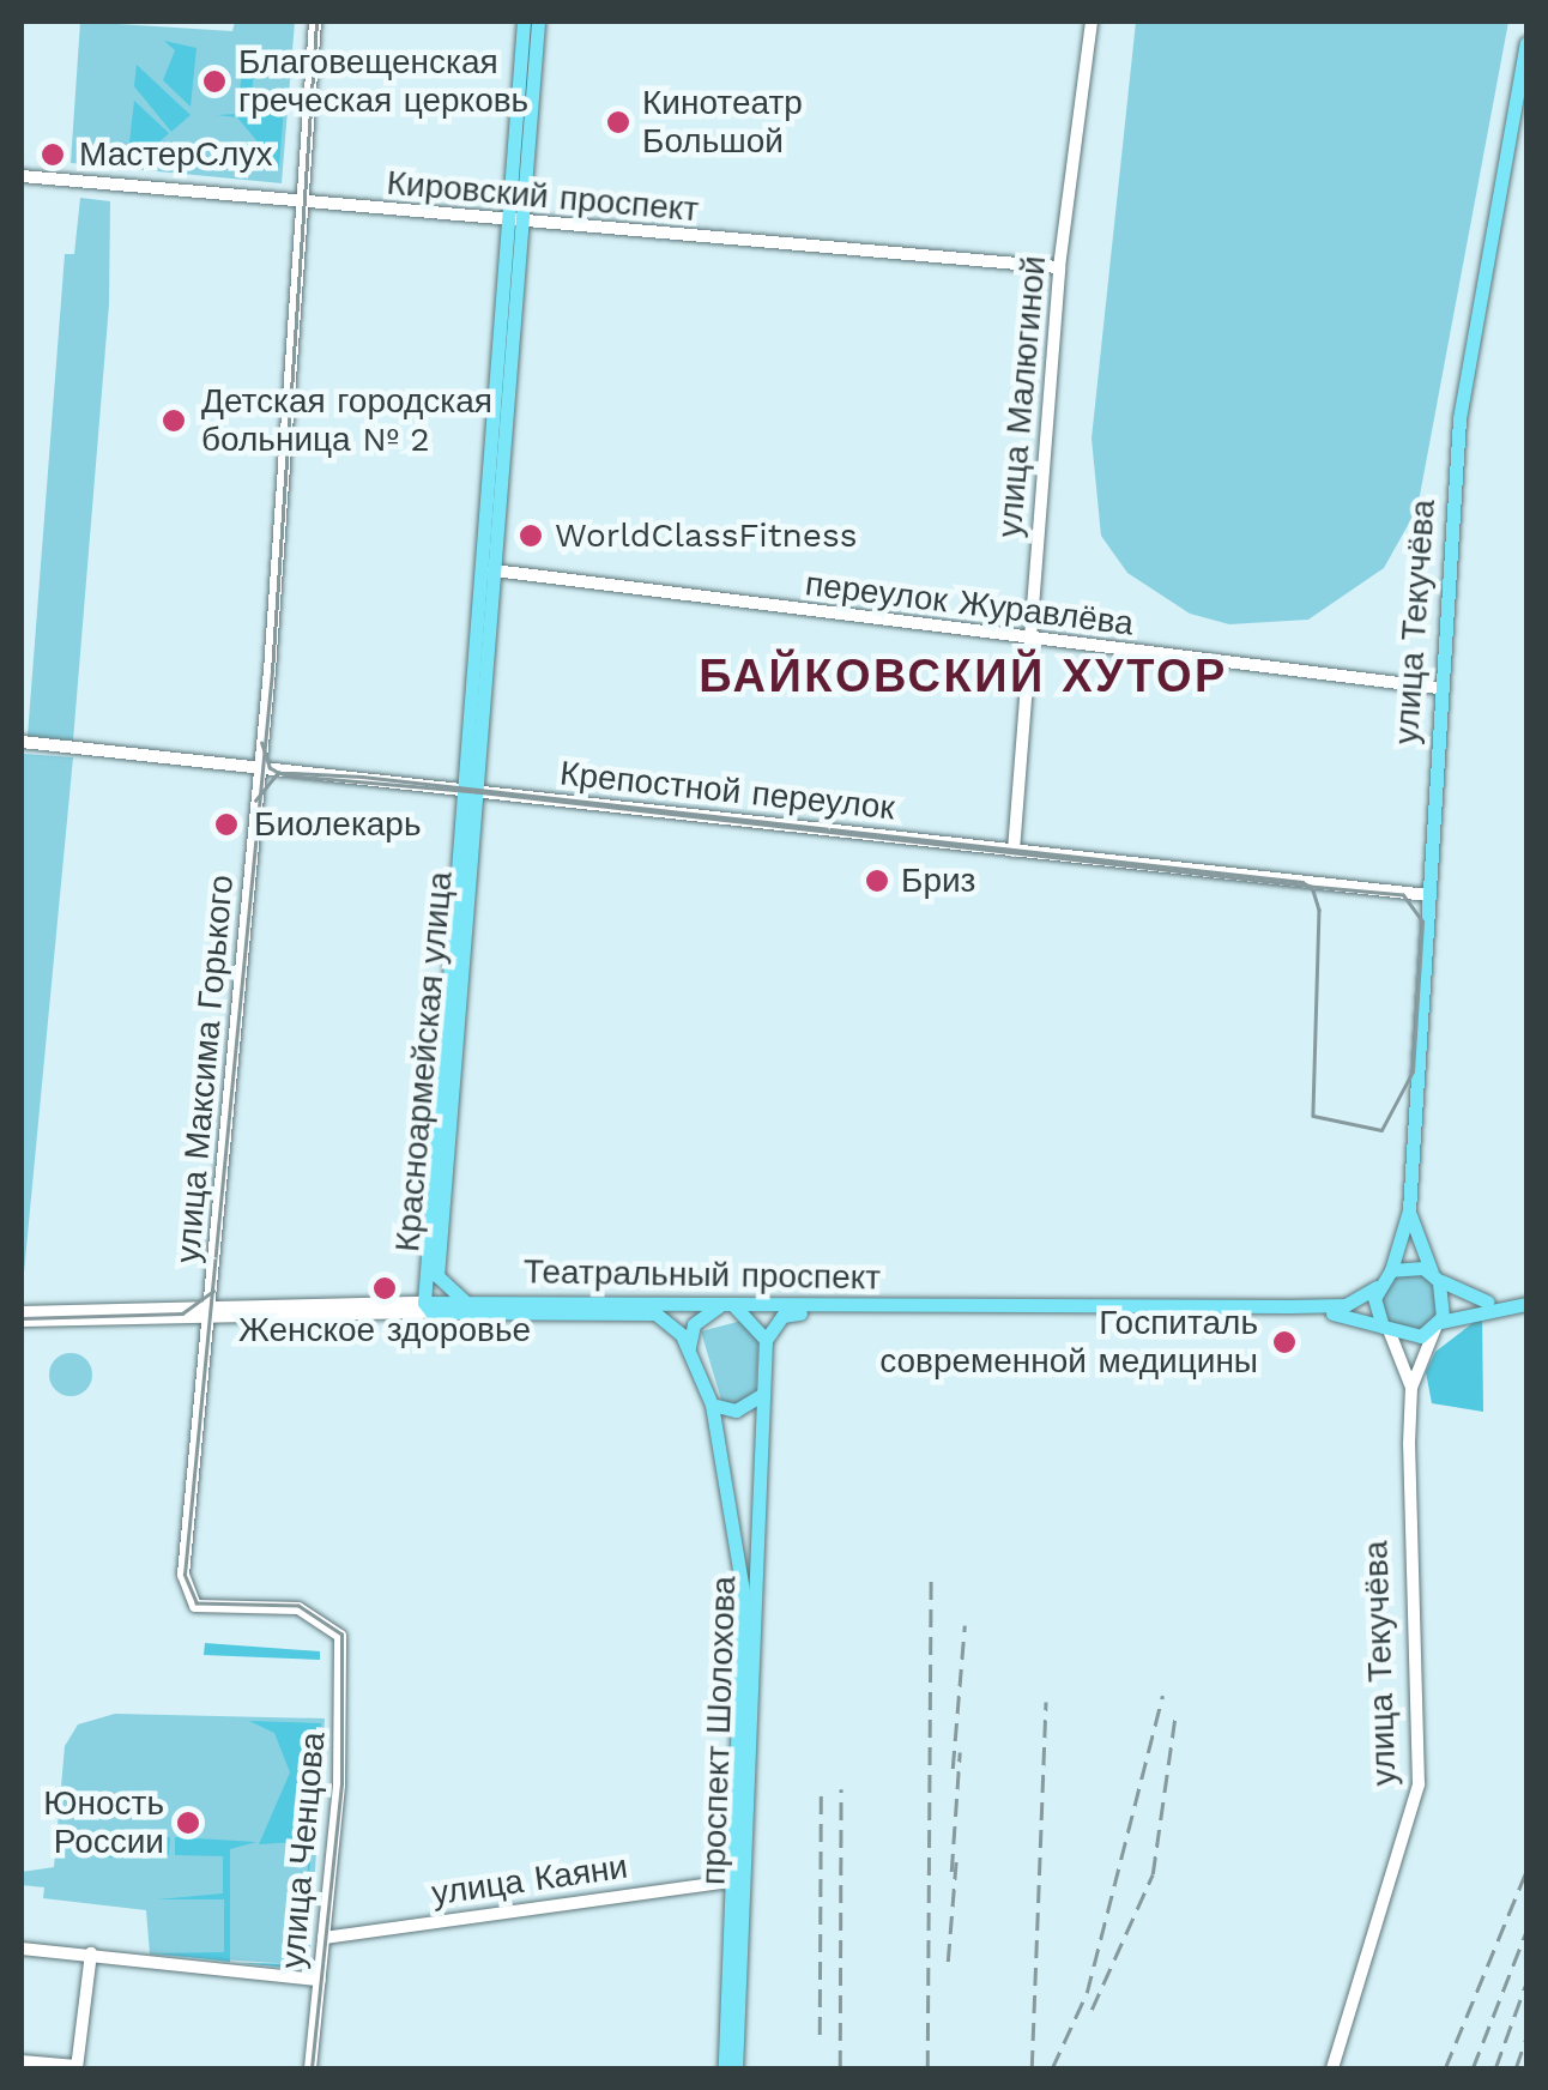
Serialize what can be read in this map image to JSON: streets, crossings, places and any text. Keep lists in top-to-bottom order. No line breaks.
{"streets":{"main road":["улица Текучёва","Красноармейская улица","Театральный проспект","проспект Шолохова"],"street":["Кировский проспект","улица Малюгиной","переулок Журавлёва","Крепостной переулок","улица Максима Горького","улица Ченцова","улица Каяни"]},"crossings":[["Кировский проспект","улица Малюгиной"],["Кировский проспект","Красноармейская улица"],["Кировский проспект","улица Максима Горького"],["улица Малюгиной","переулок Журавлёва"],["улица Малюгиной","Крепостной переулок"],["переулок Журавлёва","улица Текучёва"],["переулок Журавлёва","Красноармейская улица"],["улица Текучёва","Крепостной переулок"],["улица Текучёва","Театральный проспект"],["Крепостной переулок","Красноармейская улица"],["Крепостной переулок","улица Максима Горького"],["Красноармейская улица","Театральный проспект"],["улица Максима Горького","Театральный проспект"],["улица Максима Горького","улица Ченцова"],["Театральный проспект","проспект Шолохова"],["проспект Шолохова","улица Каяни"],["улица Ченцова","улица Каяни"]],"districts":["БАЙКОВСКИЙ ХУТОР"],"places":["Благовещенская греческая церковь","Кинотеатр Большой","МастерСлух","Детская городская больница № 2","WorldClassFitness","Биолекарь","Бриз","Женское здоровье","Госпиталь современной медицины","Юность России"]}
